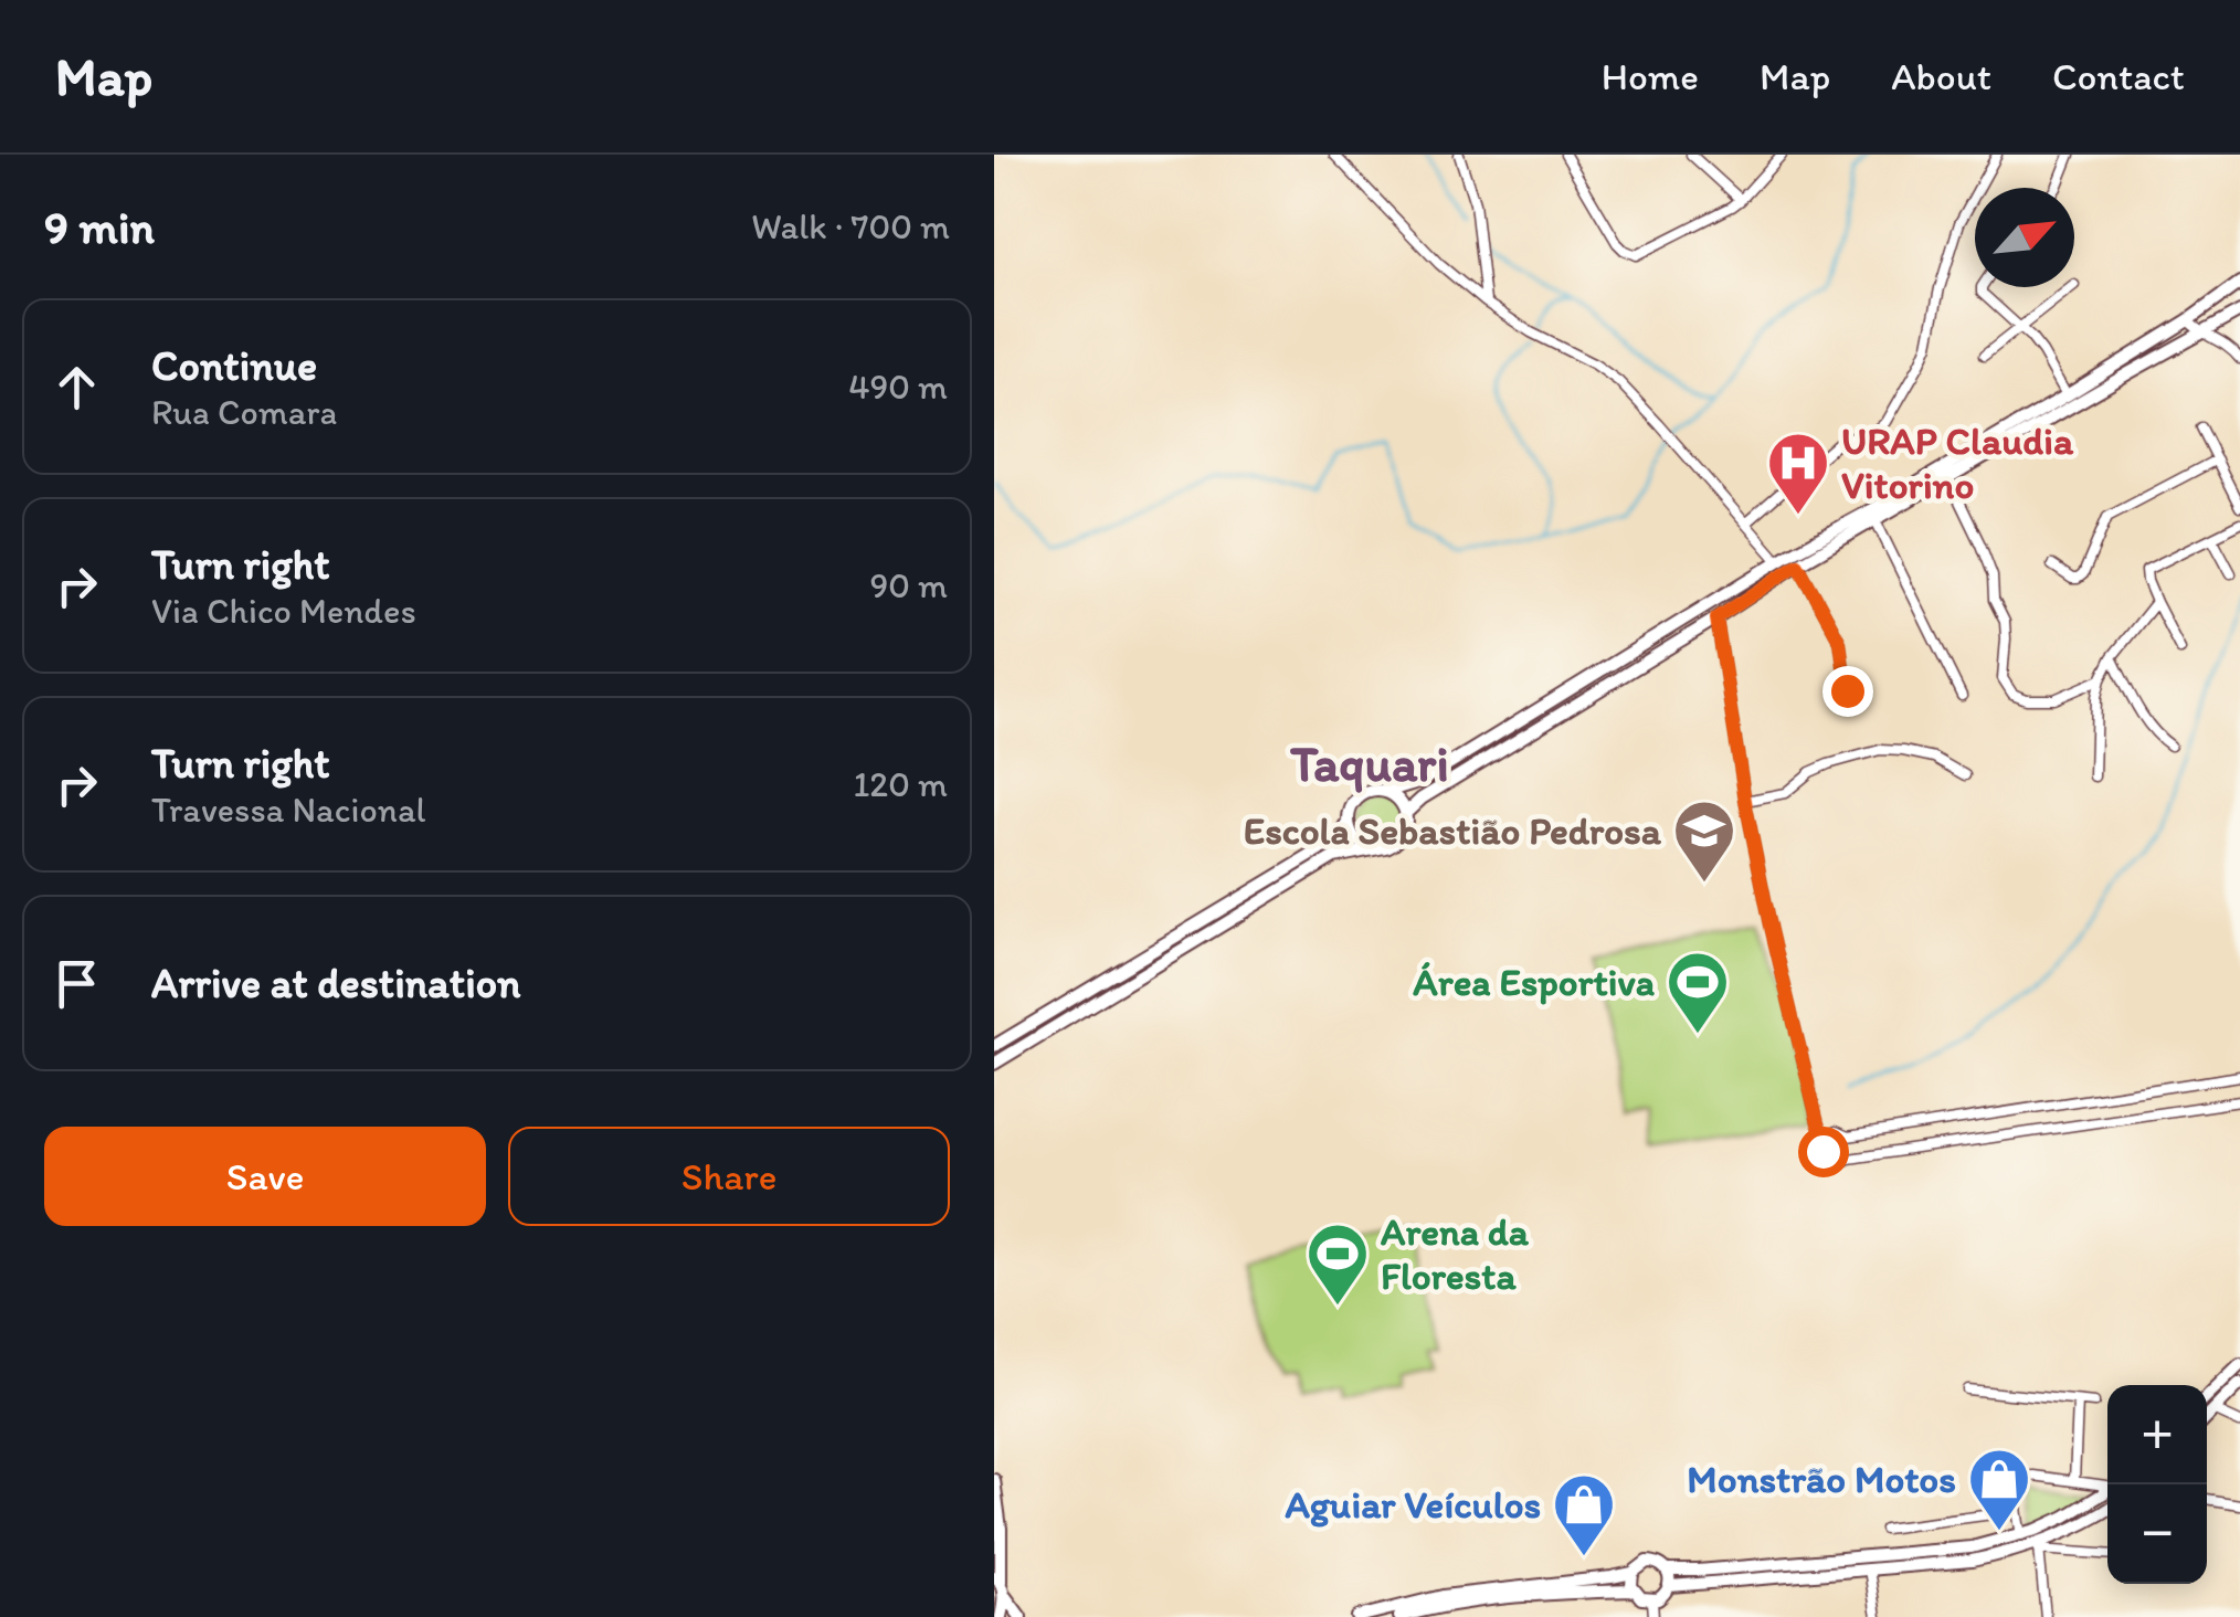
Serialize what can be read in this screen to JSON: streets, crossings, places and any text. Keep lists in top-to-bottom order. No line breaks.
{"districts":["Taquari"],"places":{"hospital":["URAP Claudia Vitorino"],"school or university":["Escola Sebastião Pedrosa"],"sports":["Área Esportiva","Arena da Floresta"],"shop":["Monstrão Motos","Aguiar Veículos"]},"north":"top right","page":{"header":"Map","nav":["Home","Map","About","Contact"],"heading":["9 min","Walk · 700 m"],"list":[["Continue","Rua Comara","490 m"],["Turn right","Via Chico Mendes","90 m"],["Turn right","Travessa Nacional","120 m"],"Arrive at destination"],"buttons":["Save","Share"],"map_buttons":["+","−"]}}
